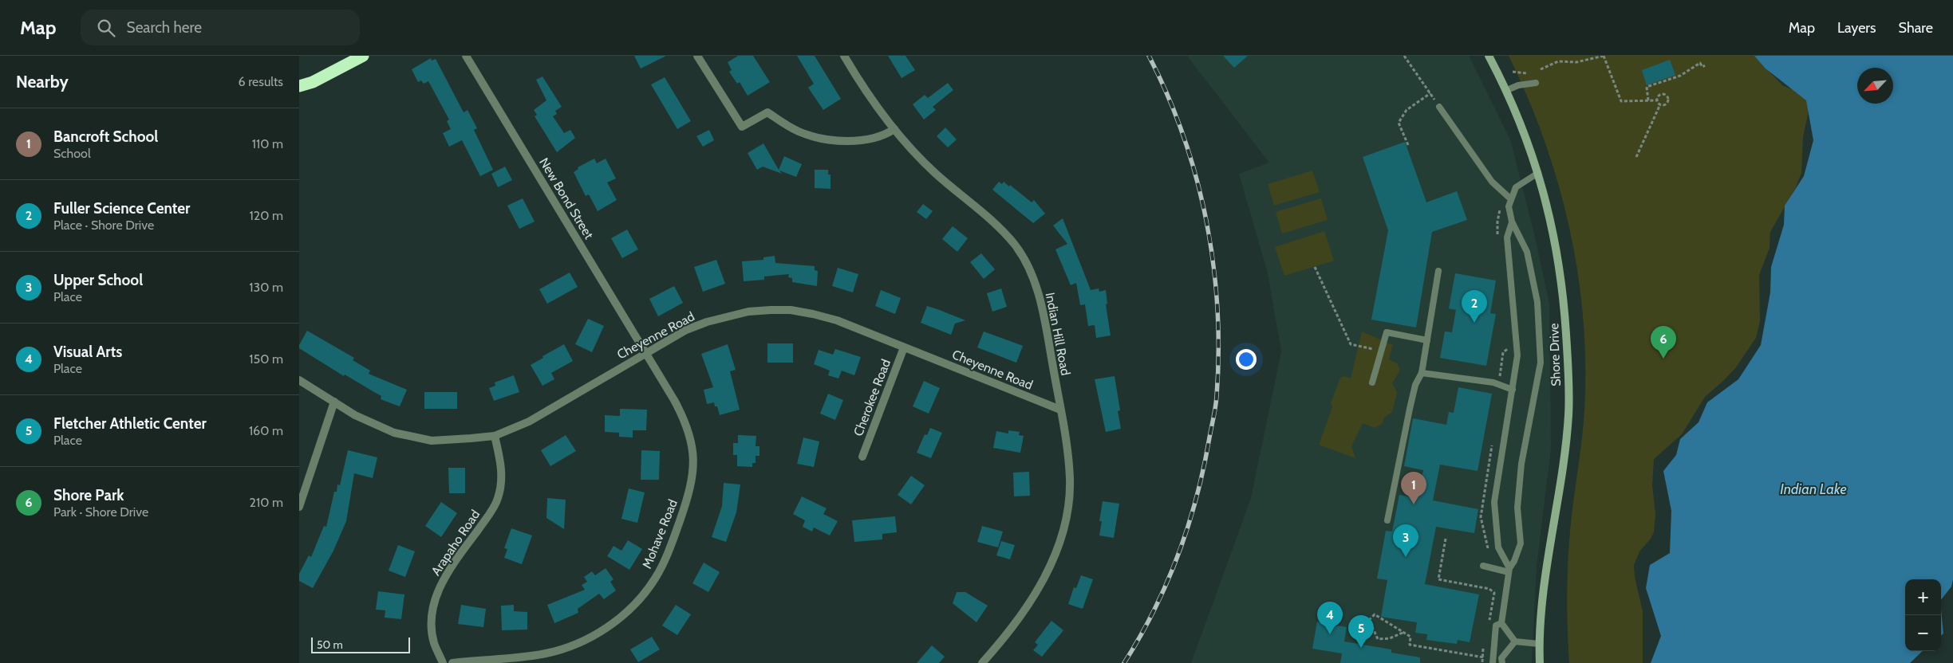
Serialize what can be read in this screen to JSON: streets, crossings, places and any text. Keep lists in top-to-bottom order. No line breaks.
{"streets":{"main road":["Shore Drive"],"street":["New Bond Street","Indian Hill Road","Cheyenne Road","Cherokee Road","Mohave Road","Arapaho Road"]},"crossings":[["New Bond Street","Cheyenne Road"],["New Bond Street","Mohave Road"],["Indian Hill Road","Cheyenne Road"],["Cheyenne Road","Cherokee Road"],["Cheyenne Road","Mohave Road"],["Cheyenne Road","Arapaho Road"]],"water":["Indian Lake"],"scale_bar":"50 m","north":"bottom left","page":{"header":"Map","search":"Search here","nav":["Map","Layers","Share"],"heading":["Nearby","6 results"],"list":[{"mark":"1","name":"Bancroft School","note":"School","value":"110 m"},{"mark":"2","name":"Fuller Science Center","note":"Place · Shore Drive","value":"120 m"},{"mark":"3","name":"Upper School","note":"Place","value":"130 m"},{"mark":"4","name":"Visual Arts","note":"Place","value":"150 m"},{"mark":"5","name":"Fletcher Athletic Center","note":"Place","value":"160 m"},{"mark":"6","name":"Shore Park","note":"Park · Shore Drive","value":"210 m"}],"pins":["2","6","1","3","4","5"],"map_buttons":["+","−"],"scale":"50 m"}}
